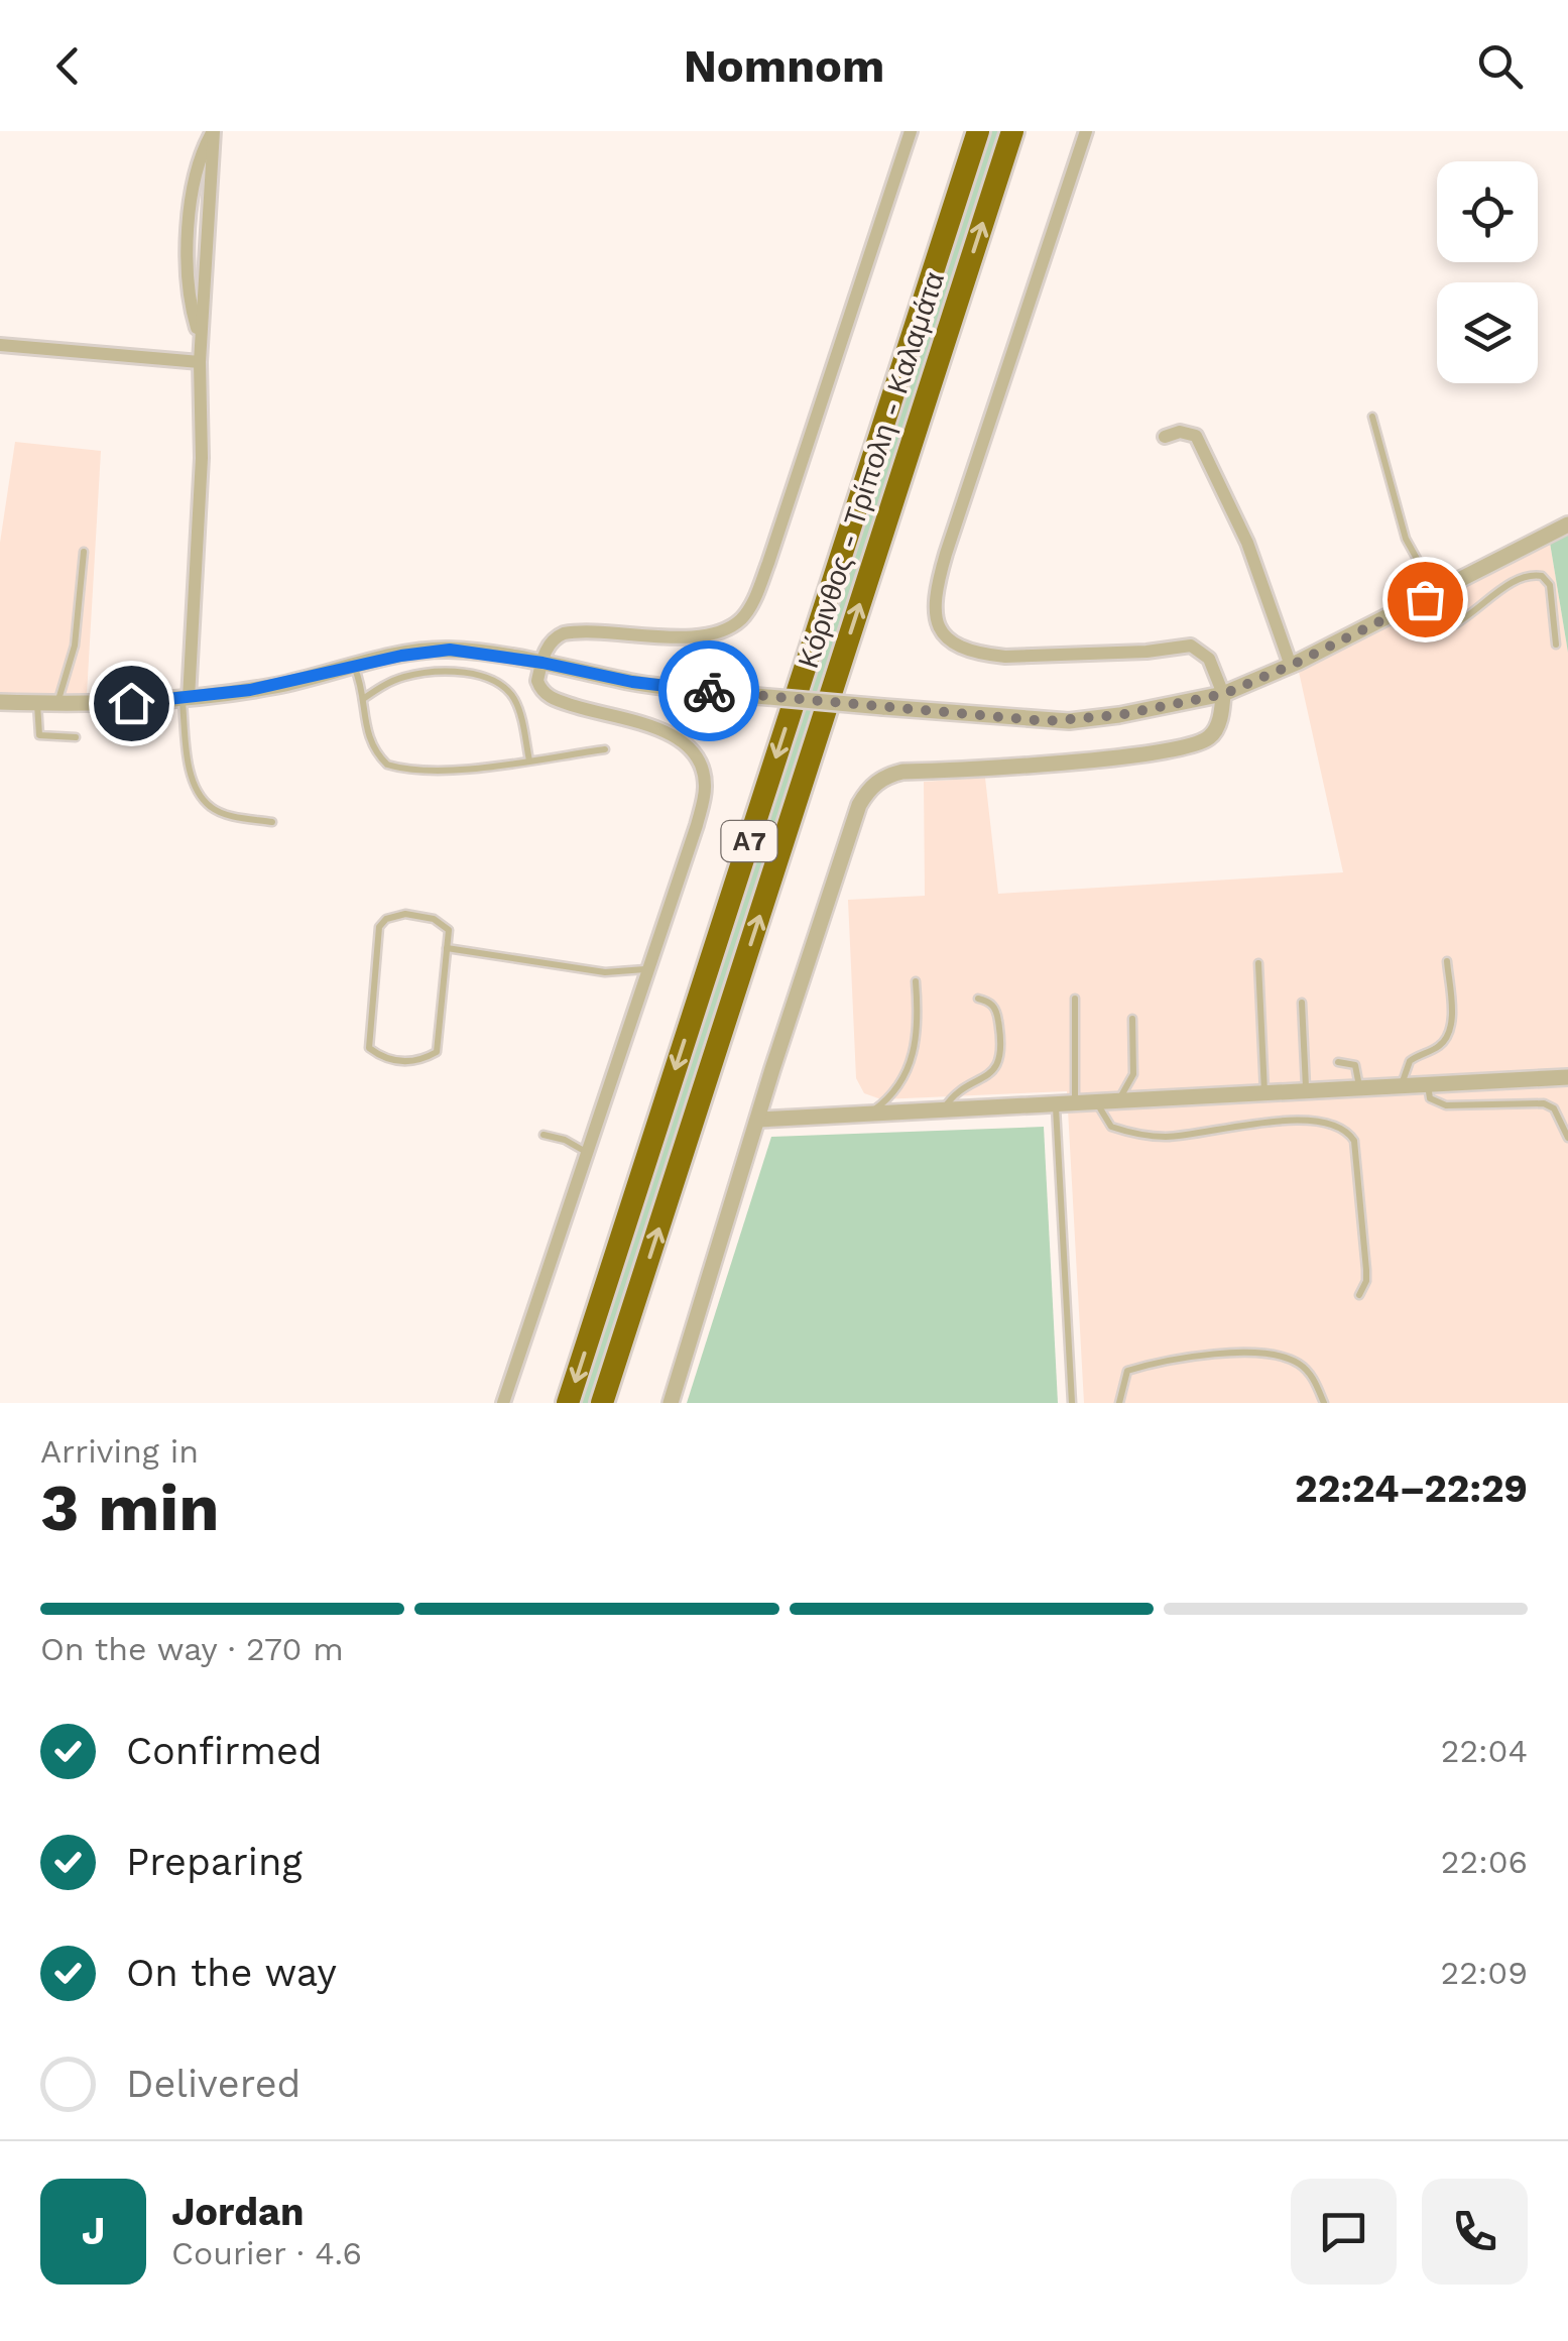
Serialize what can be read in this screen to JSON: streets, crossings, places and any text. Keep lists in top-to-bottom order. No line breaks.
{"streets":{"highway":["Κόρινθος - Τρίπολη - Καλαμάτα","Α7"]},"page":{"header":"Nomnom","heading":["3 min","Arriving in","22:24–22:29"],"panel":["Jordan","Courier · 4.6"],"bar":"On the way · 270 m","list":[["Confirmed","22:04"],["Preparing","22:06"],["On the way","22:09"],"Delivered"],"round":"J"}}
